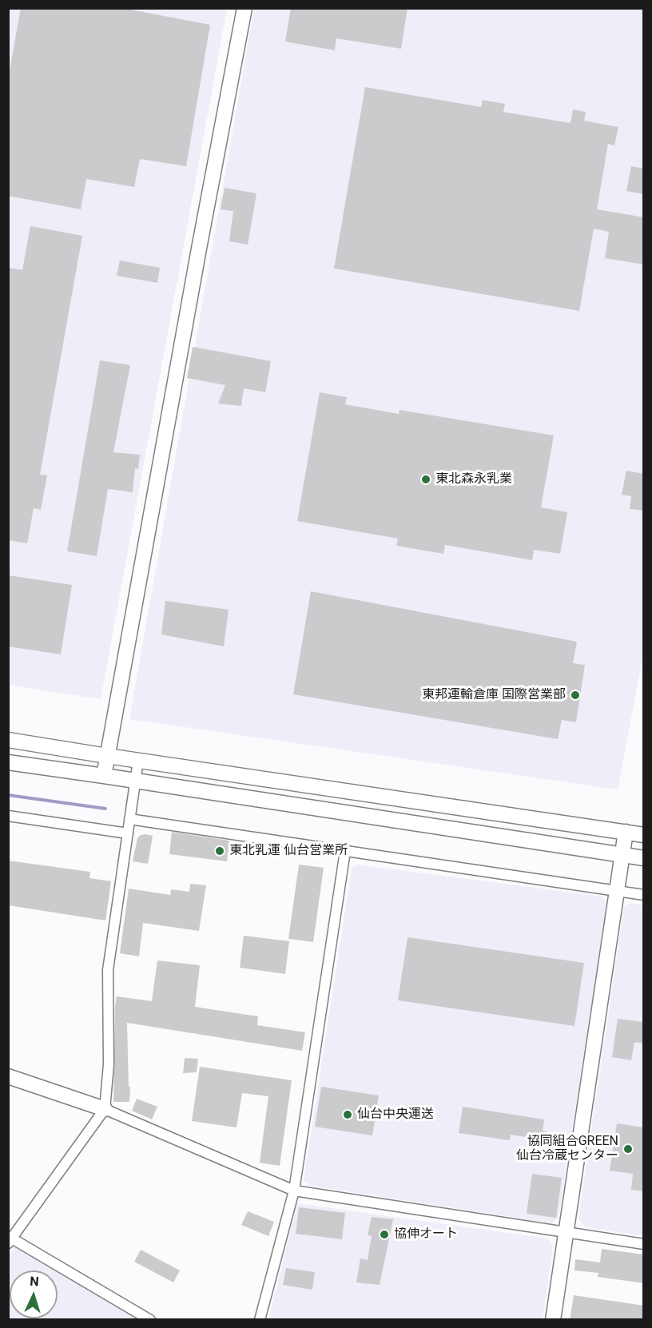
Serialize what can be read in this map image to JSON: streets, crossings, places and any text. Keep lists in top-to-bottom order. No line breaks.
{"places":["東北森永乳業","東邦運輸倉庫 国際営業部","東北乳運 仙台営業所","仙台中央運送","協同組合GREEN 仙台冷蔵センター","協伸オート"],"north":"top"}
